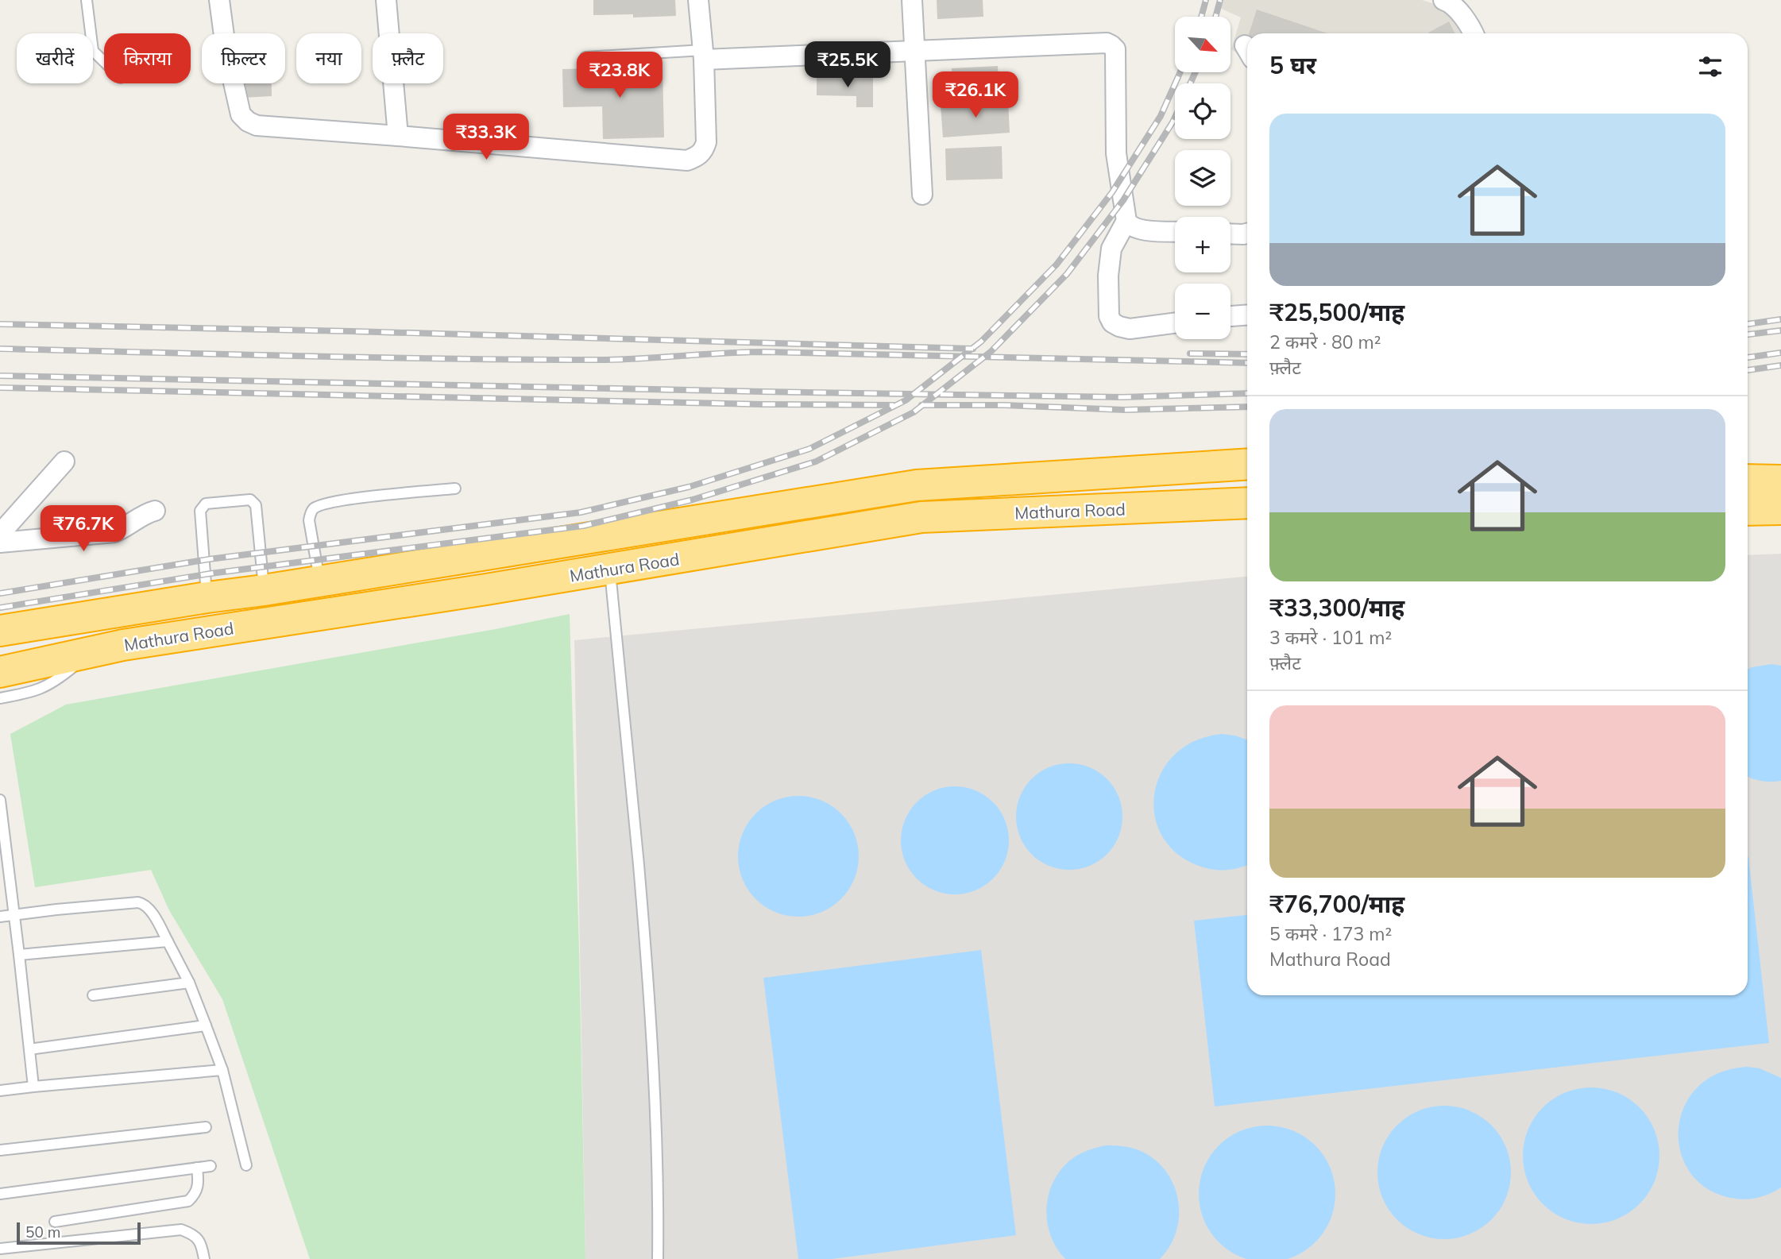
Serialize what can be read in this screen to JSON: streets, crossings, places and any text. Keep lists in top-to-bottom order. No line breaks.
{"streets":{"highway":["Mathura Road"]},"scale_bar":"50 m","north":"bottom right","page":{"map_buttons":["+","−"],"chip":["खरीदें","किराया","फ़िल्टर","नया","फ़्लैट"],"heading":"5 घर","price":["₹25.5K","₹23.8K","₹26.1K","₹33.3K","₹76.7K"],"list":[{"name":"₹25,500/माह","note":"2 कमरे · 80 m² · फ़्लैट"},{"name":"₹33,300/माह","note":"3 कमरे · 101 m² · फ़्लैट"},{"name":"₹76,700/माह","note":"5 कमरे · 173 m² · Mathura Road"}],"scale":"50 m"}}
